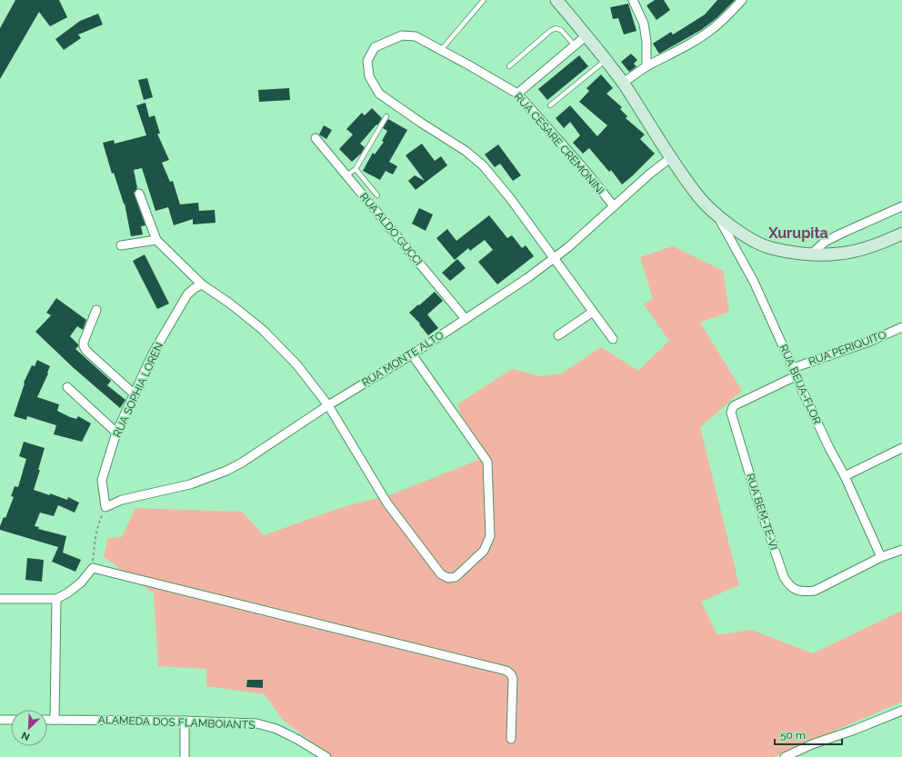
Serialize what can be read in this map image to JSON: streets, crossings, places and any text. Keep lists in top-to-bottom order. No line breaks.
{"streets":{"street":["RUA CESARE CREMONINI","RUA ALDO GUCCI","RUA PERIQUITO","RUA MONTE ALTO","RUA BEIJA-FLOR","RUA SOPHIA LOREN","RUA BEM-TE-VI","ALAMEDA DOS FLAMBOIANTS"]},"crossings":[["RUA CESARE CREMONINI","RUA MONTE ALTO"],["RUA ALDO GUCCI","RUA MONTE ALTO"],["RUA PERIQUITO","RUA BEIJA-FLOR"],["RUA MONTE ALTO","RUA SOPHIA LOREN"],["RUA BEIJA-FLOR","RUA BEM-TE-VI"]],"districts":["Xurupita"],"scale_bar":"50 m","north":"bottom left"}
